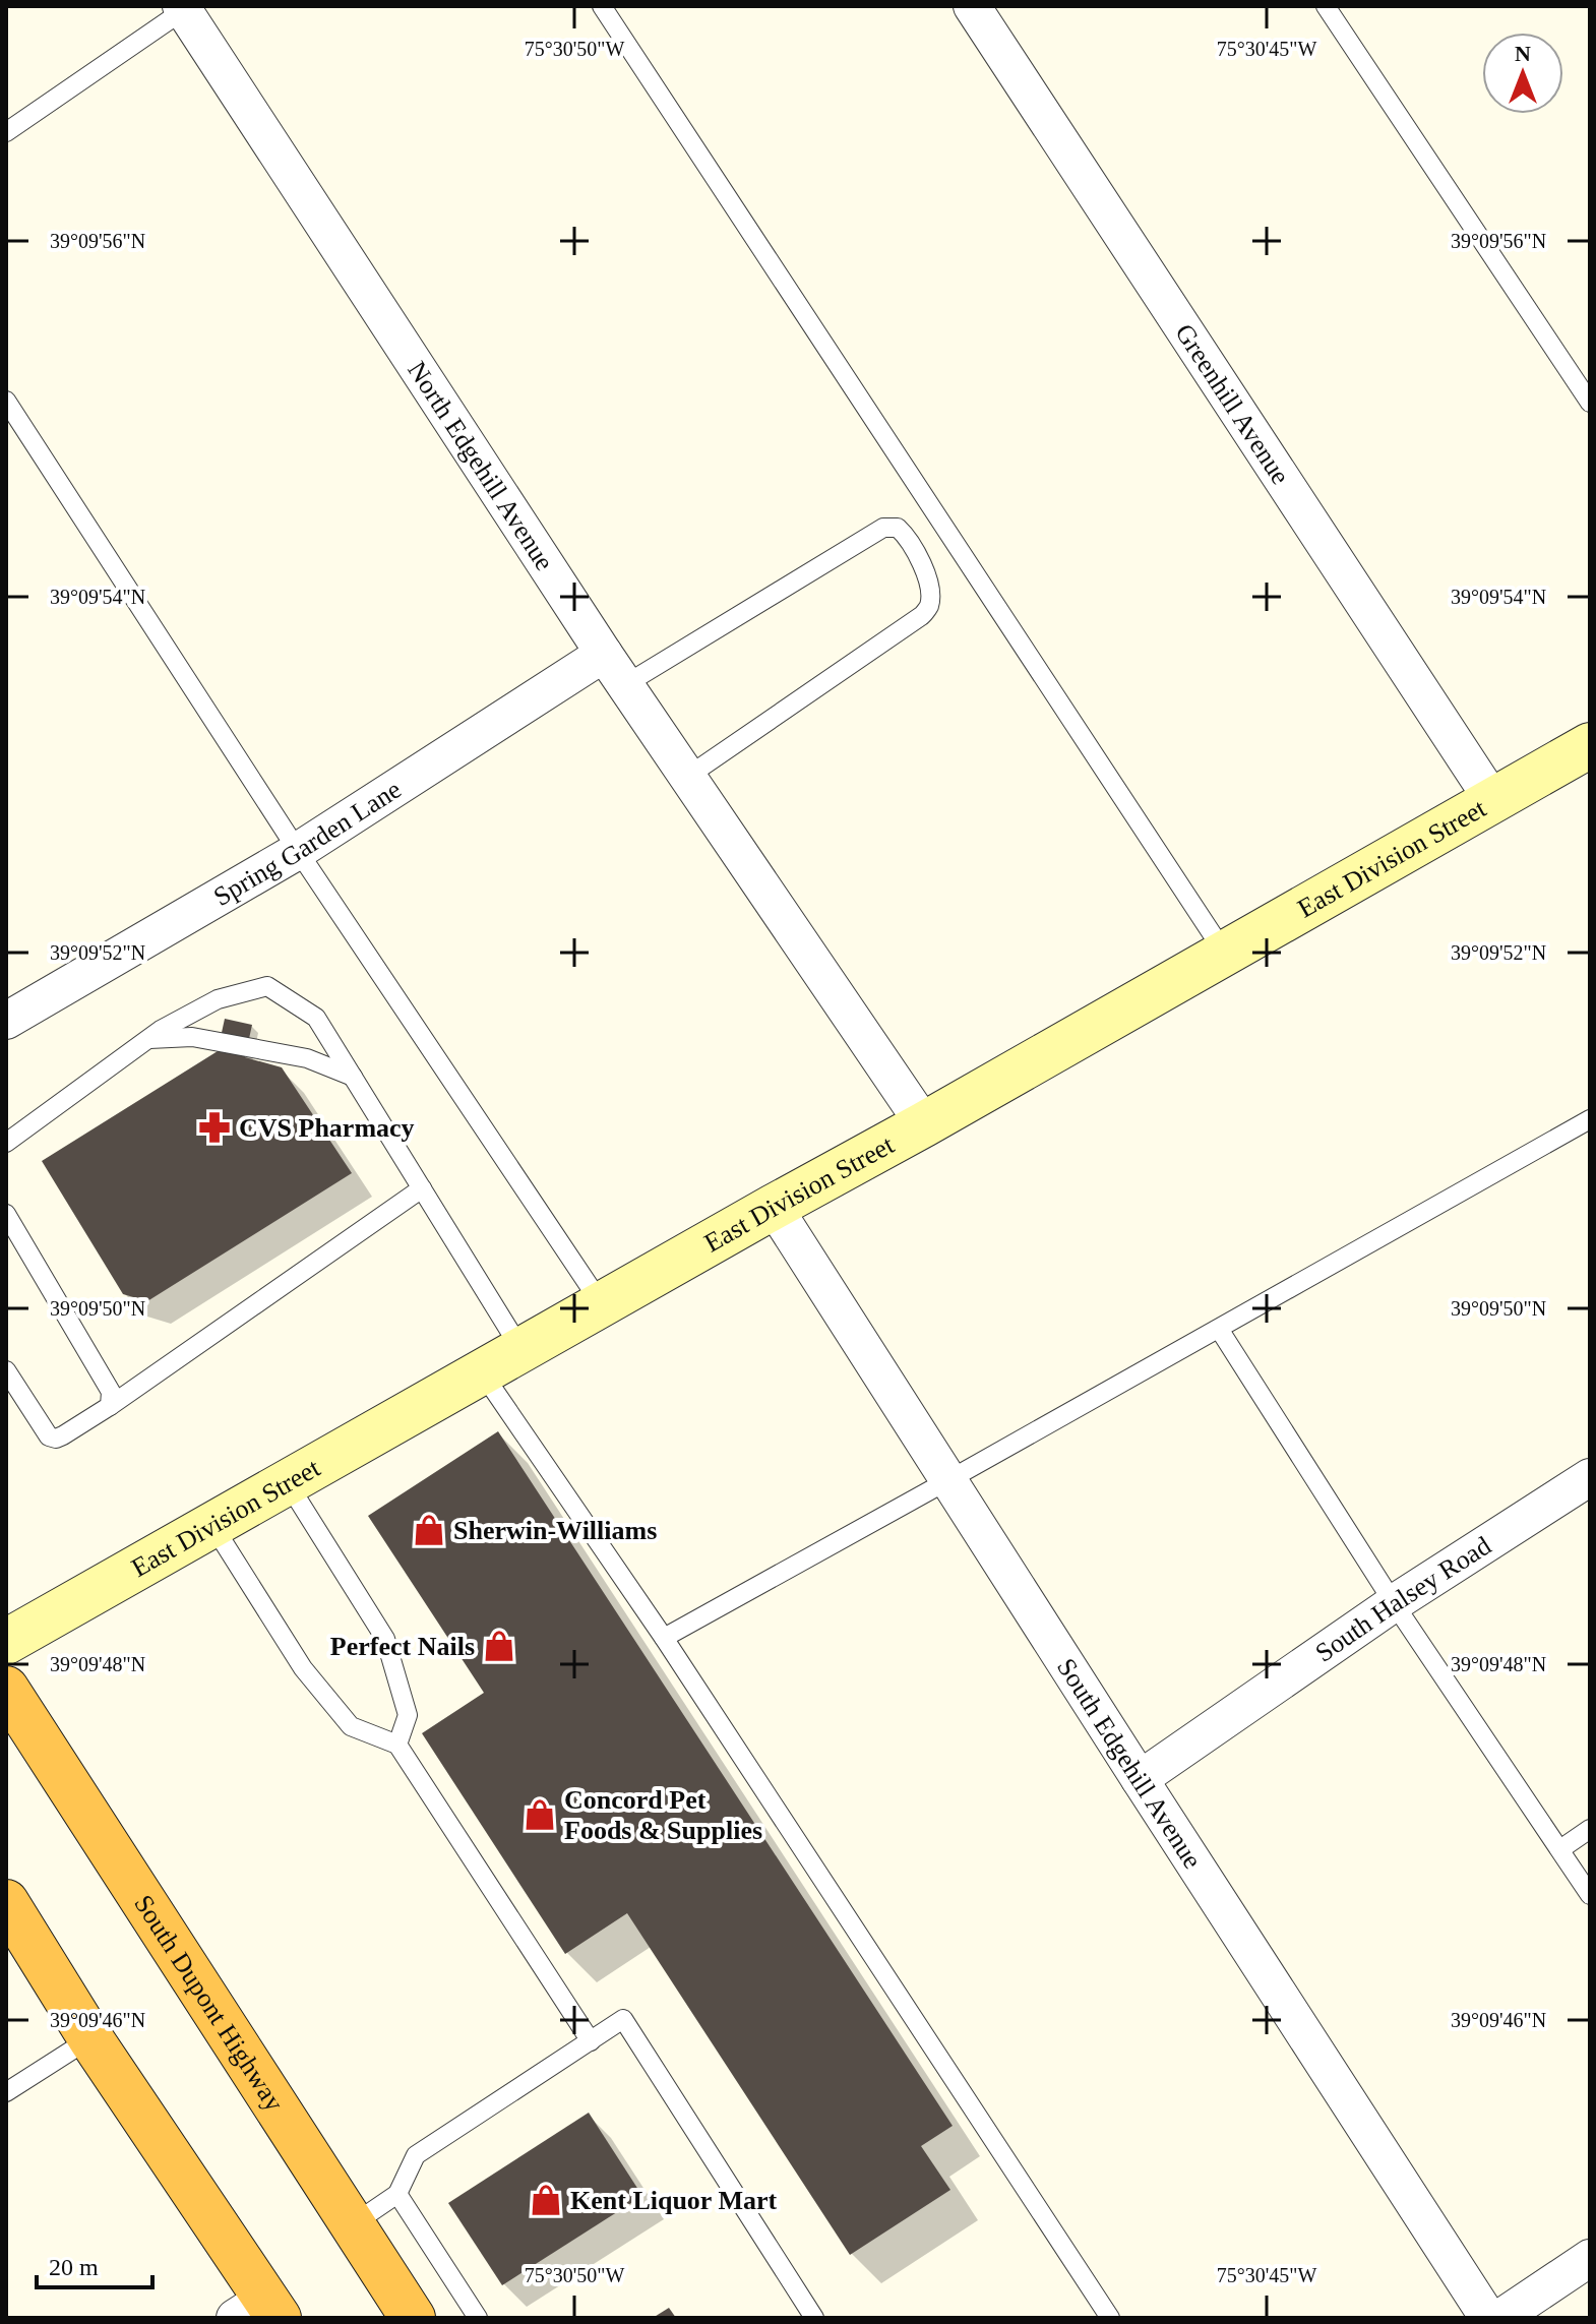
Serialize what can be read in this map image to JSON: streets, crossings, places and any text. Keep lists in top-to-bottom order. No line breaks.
{"streets":{"highway":["South Dupont Highway"],"main road":["East Division Street"],"street":["Greenhill Avenue","North Edgehill Avenue","Spring Garden Lane","South Halsey Road","South Edgehill Avenue"]},"crossings":[["Greenhill Avenue","East Division Street"],["North Edgehill Avenue","Spring Garden Lane"],["North Edgehill Avenue","East Division Street"],["East Division Street","South Edgehill Avenue"],["South Halsey Road","South Edgehill Avenue"]],"places":{"pharmacy":["CVS Pharmacy"],"shop":["Sherwin-Williams","Perfect Nails","Concord Pet Foods & Supplies","Kent Liquor Mart"]},"scale_bar":"20 m","north":"top","coordinates":["75°30'50\"W","75°30'45\"W","39°09'56\"N","39°09'54\"N","39°09'52\"N","39°09'50\"N","39°09'48\"N","39°09'46\"N"]}
